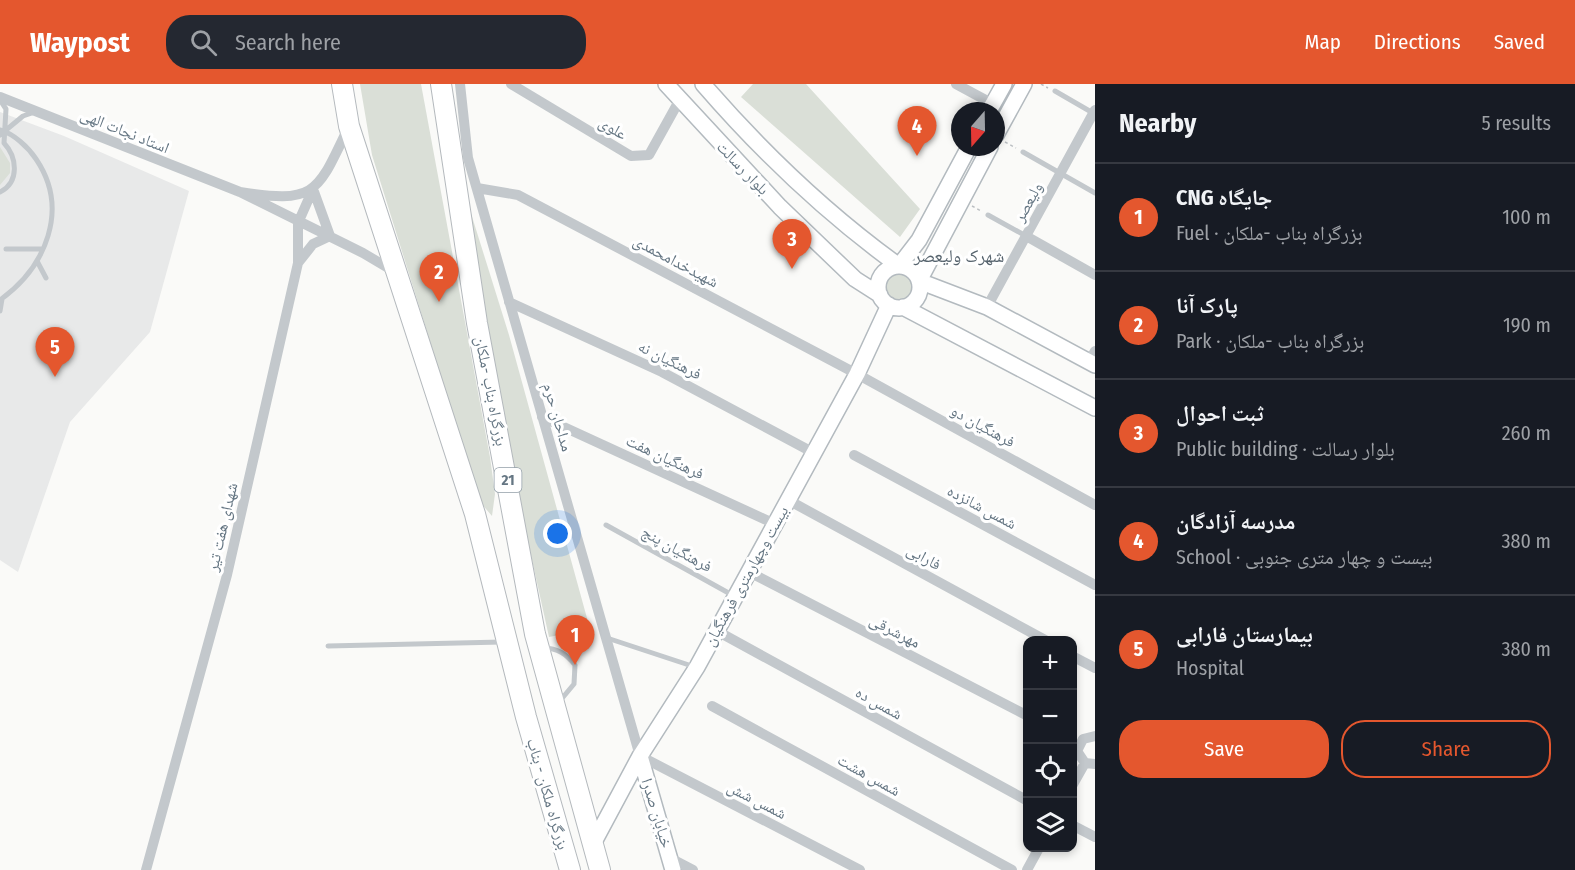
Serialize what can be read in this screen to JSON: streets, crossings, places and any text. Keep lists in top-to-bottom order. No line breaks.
{"streets":{"highway":["بزرگراه بناب -ملکان","21","بزرگراه ملکان - بناب"],"street":["علوی","استاد نجات الهی","بلوار رسالت","ولیعصر","شهیدخدامحمدی","فرهنگیان نه","مداحان حرم","فرهنگیان دو","فرهنگیان هفت","شمس شانزده","شهدای هفت تیر","فارابی","بیست وچهارمتری فرهنگیان","مهرشرقی","شمس ده","شمس هشت","شمس شش","خیابان صدرا"],"lane":["فرهنگیان پنج"]},"crossings":[["علوی","بلوار رسالت"],["بلوار رسالت","بیست وچهارمتری فرهنگیان"],["شهیدخدامحمدی","مداحان حرم"],["شهیدخدامحمدی","فرهنگیان دو"],["شهیدخدامحمدی","بیست وچهارمتری فرهنگیان"],["فرهنگیان نه","مداحان حرم"],["فرهنگیان نه","بیست وچهارمتری فرهنگیان"],["بزرگراه بناب -ملکان","بیست وچهارمتری فرهنگیان"],["مداحان حرم","فرهنگیان هفت"],["مداحان حرم","بیست وچهارمتری فرهنگیان"],["مداحان حرم","شمس شش"],["مداحان حرم","خیابان صدرا"],["فرهنگیان دو","بیست وچهارمتری فرهنگیان"],["فرهنگیان هفت","بیست وچهارمتری فرهنگیان"],["فرهنگیان پنج","بیست وچهارمتری فرهنگیان"],["فارابی","بیست وچهارمتری فرهنگیان"],["بیست وچهارمتری فرهنگیان","مهرشرقی"],["بیست وچهارمتری فرهنگیان","شمس ده"],["بیست وچهارمتری فرهنگیان","شمس شش"],["بیست وچهارمتری فرهنگیان","خیابان صدرا"],["شمس شش","خیابان صدرا"]],"districts":["شهرک ولیعصر"],"north":"bottom","page":{"header":"Waypost","search":"Search here","nav":["Map","Directions","Saved"],"heading":["Nearby","5 results"],"pins":["4","3","2","5","1"],"list":[{"mark":"1","name":"CNG جایگاه","note":"Fuel · بزرگراه بناب -ملکان","value":"100 m"},{"mark":"2","name":"پارک آنا","note":"Park · بزرگراه بناب -ملکان","value":"190 m"},{"mark":"3","name":"ثبت احوال","note":"Public building · بلوار رسالت","value":"260 m"},{"mark":"4","name":"مدرسه آزادگان","note":"School · بیست و چهار متری جنوبی","value":"380 m"},{"mark":"5","name":"بیمارستان فارابی","note":"Hospital","value":"380 m"}],"map_buttons":["+","−"],"buttons":["Save","Share"]}}
